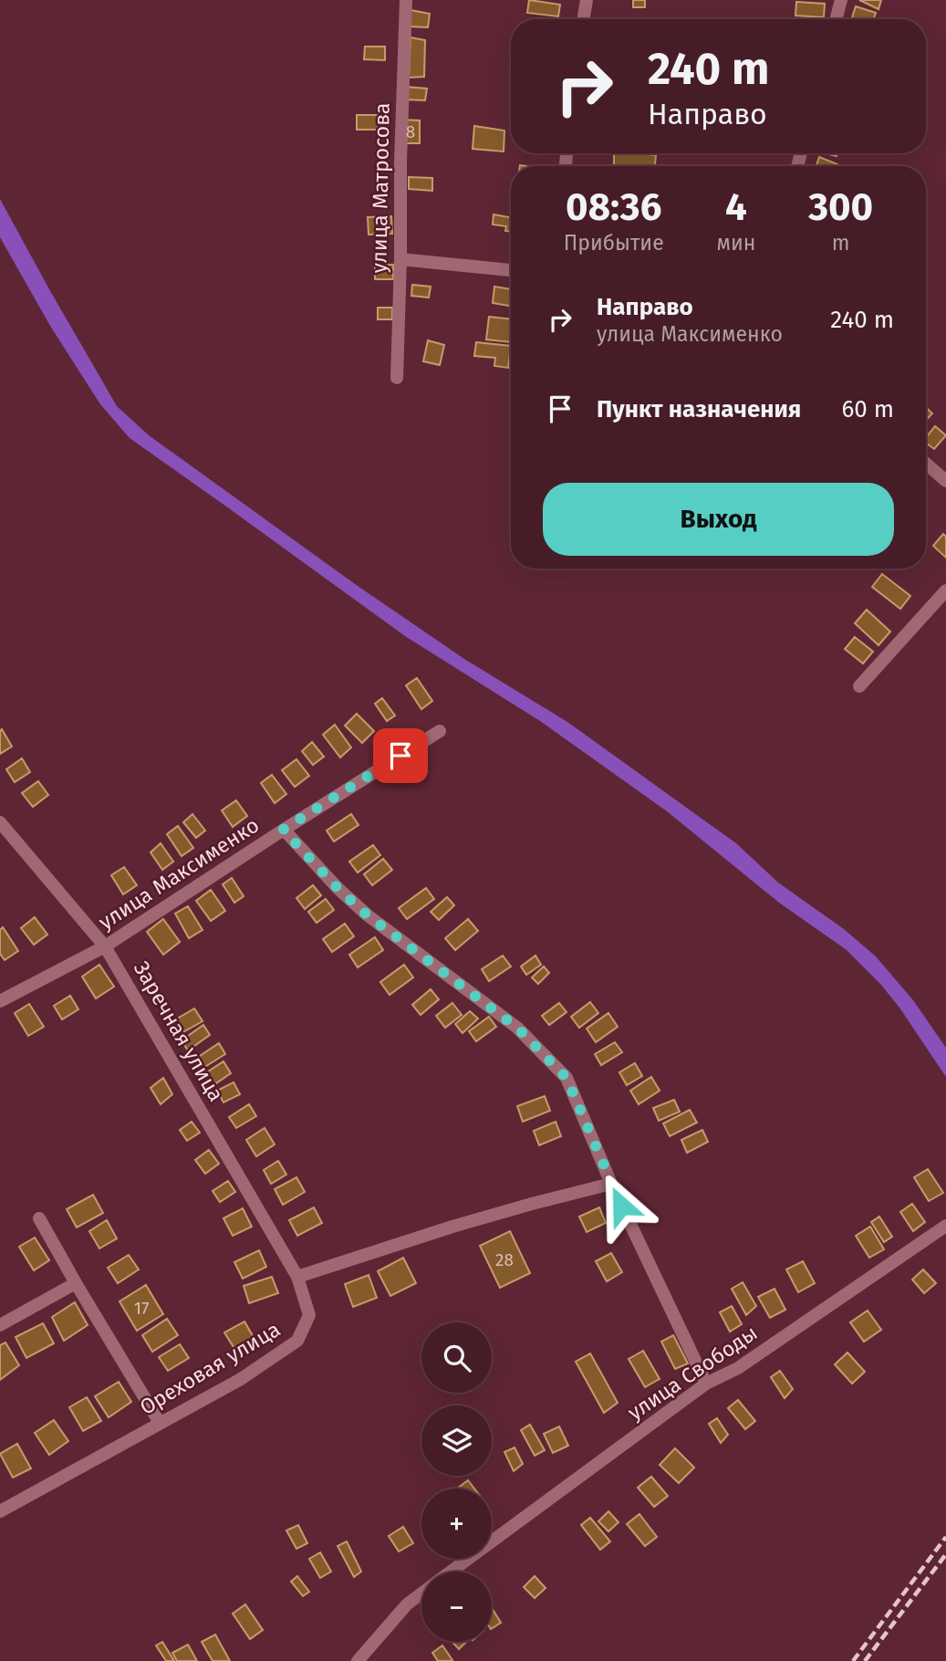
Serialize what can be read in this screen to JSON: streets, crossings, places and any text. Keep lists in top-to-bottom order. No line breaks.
{"streets":{"street":["улица Матросова","улица Максименко","Заречная улица","Ореховая улица","улица Свободы"]},"crossings":[["улица Максименко","Заречная улица"],["Заречная улица","Ореховая улица"]],"house_numbers":["8","28","17"],"page":{"turn":["240 m","Направо"],"eta":["08:36","Прибытие","4","мин","300","m"],"list":[{"name":"Направо","note":"улица Максименко","value":"240 m"},{"name":"Пункт назначения","value":"60 m"}],"buttons":"Выход","map_buttons":["+","−"]}}
